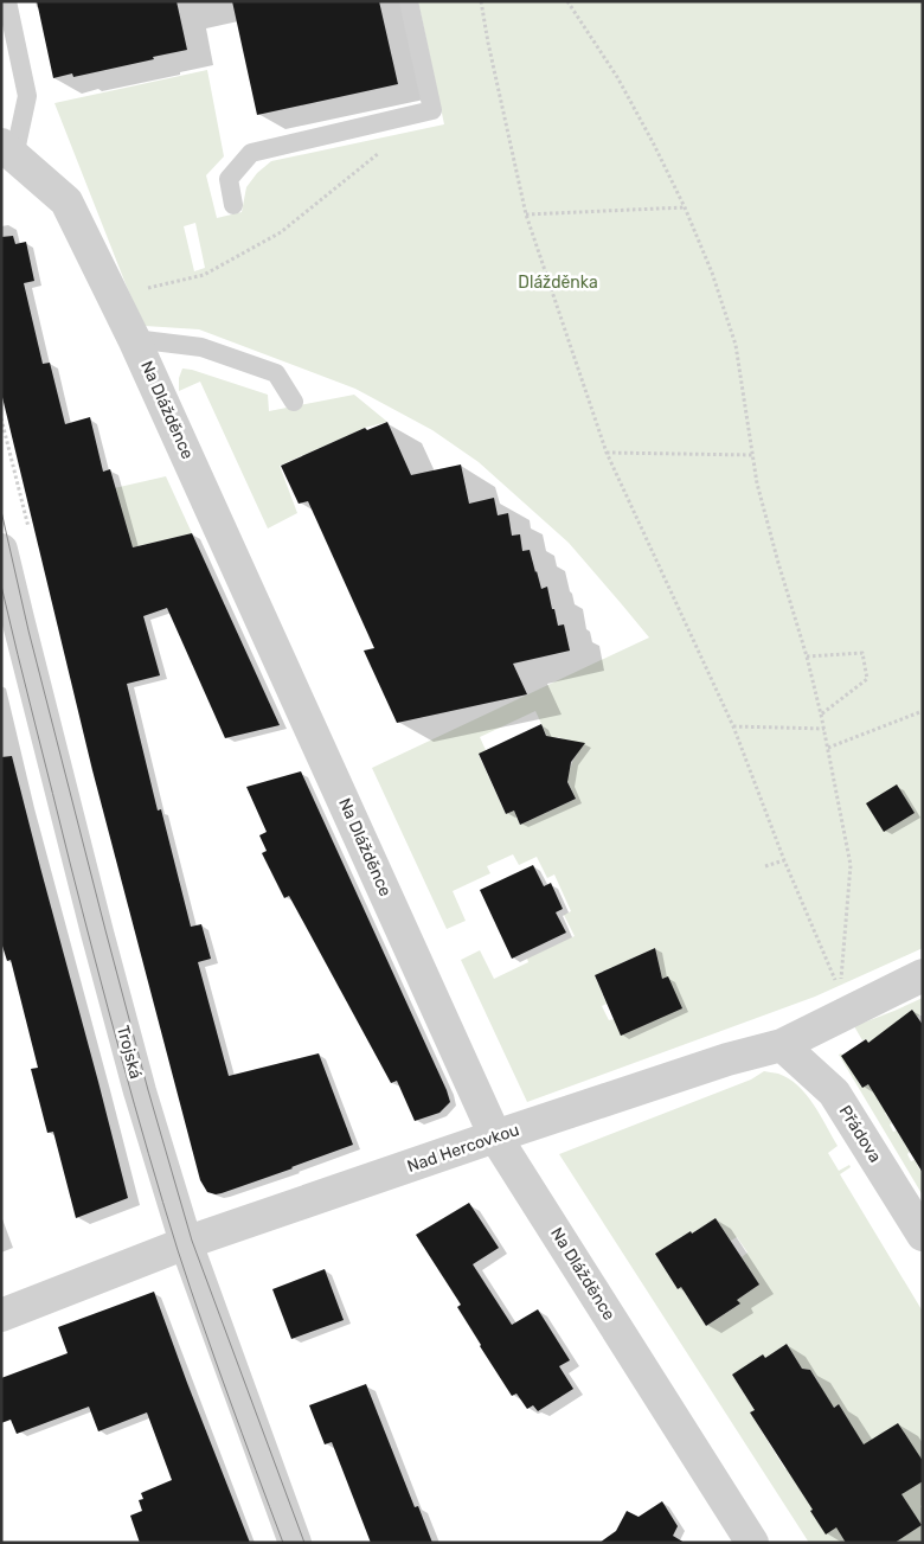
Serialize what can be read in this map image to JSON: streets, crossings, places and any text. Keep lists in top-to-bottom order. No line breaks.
{"streets":{"street":["Na Dlážděnce","Trojská","Přádova","Nad Hercovkou"]},"crossings":[["Na Dlážděnce","Nad Hercovkou"],["Trojská","Nad Hercovkou"],["Přádova","Nad Hercovkou"]],"parks":["Dlážděnka"]}
